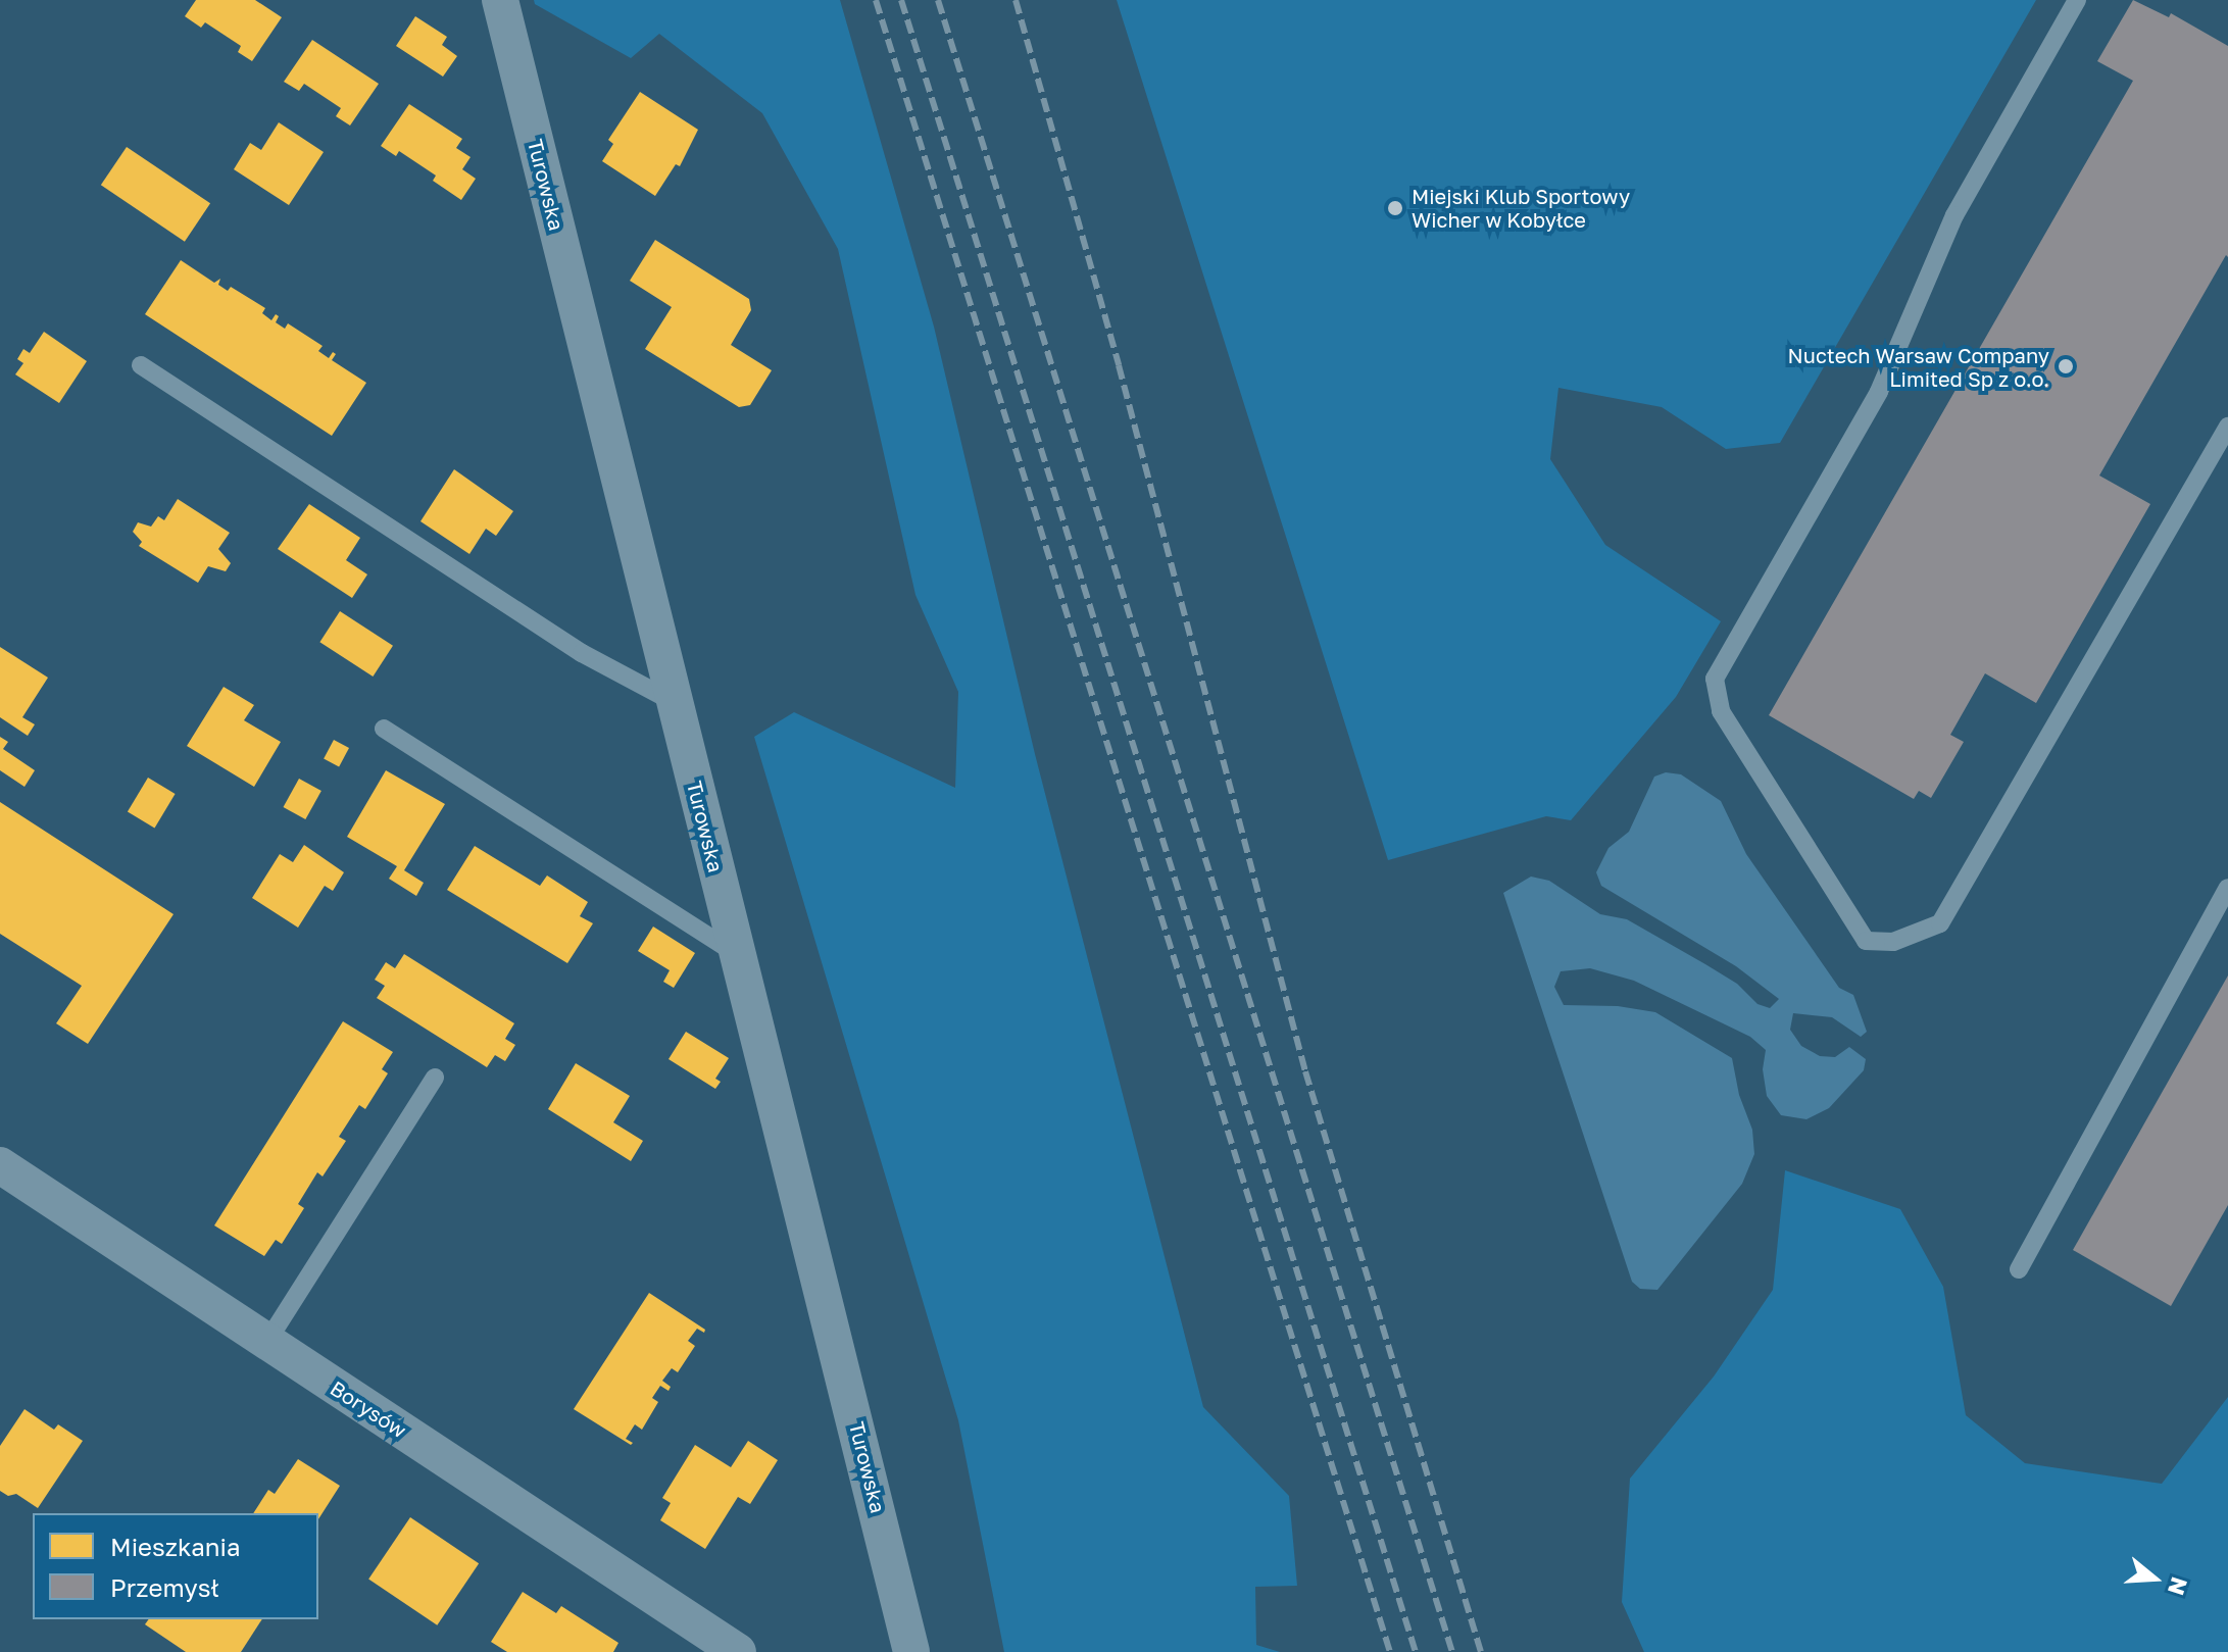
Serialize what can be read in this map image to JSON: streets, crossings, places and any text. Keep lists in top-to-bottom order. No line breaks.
{"streets":{"street":["Turowska","Borysów"]},"places":["Miejski Klub Sportowy Wicher w Kobyłce","Nuctech Warsaw Company Limited Sp z o.o."],"legend":["Mieszkania","Przemysł"],"north":"right"}
